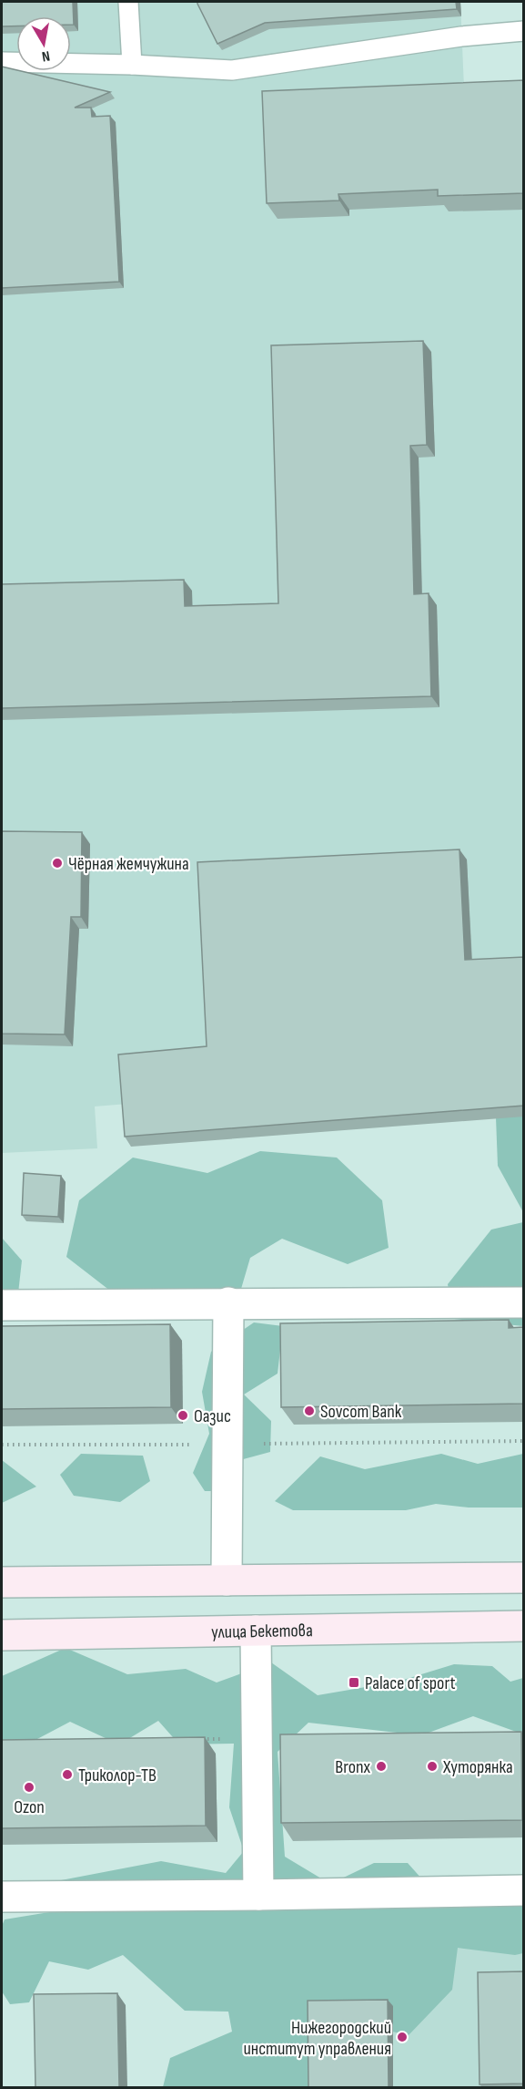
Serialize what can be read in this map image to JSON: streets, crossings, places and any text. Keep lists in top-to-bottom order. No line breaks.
{"streets":{"main road":["улица Бекетова"]},"places":{"other":["Чёрная жемчужина","Sovcom Bank","Оазис","Bronx","Хуторянка","Триколор-ТВ","Ozon","Нижегородский институт управления"],"transit":["Palace of sport"]},"north":"bottom"}
